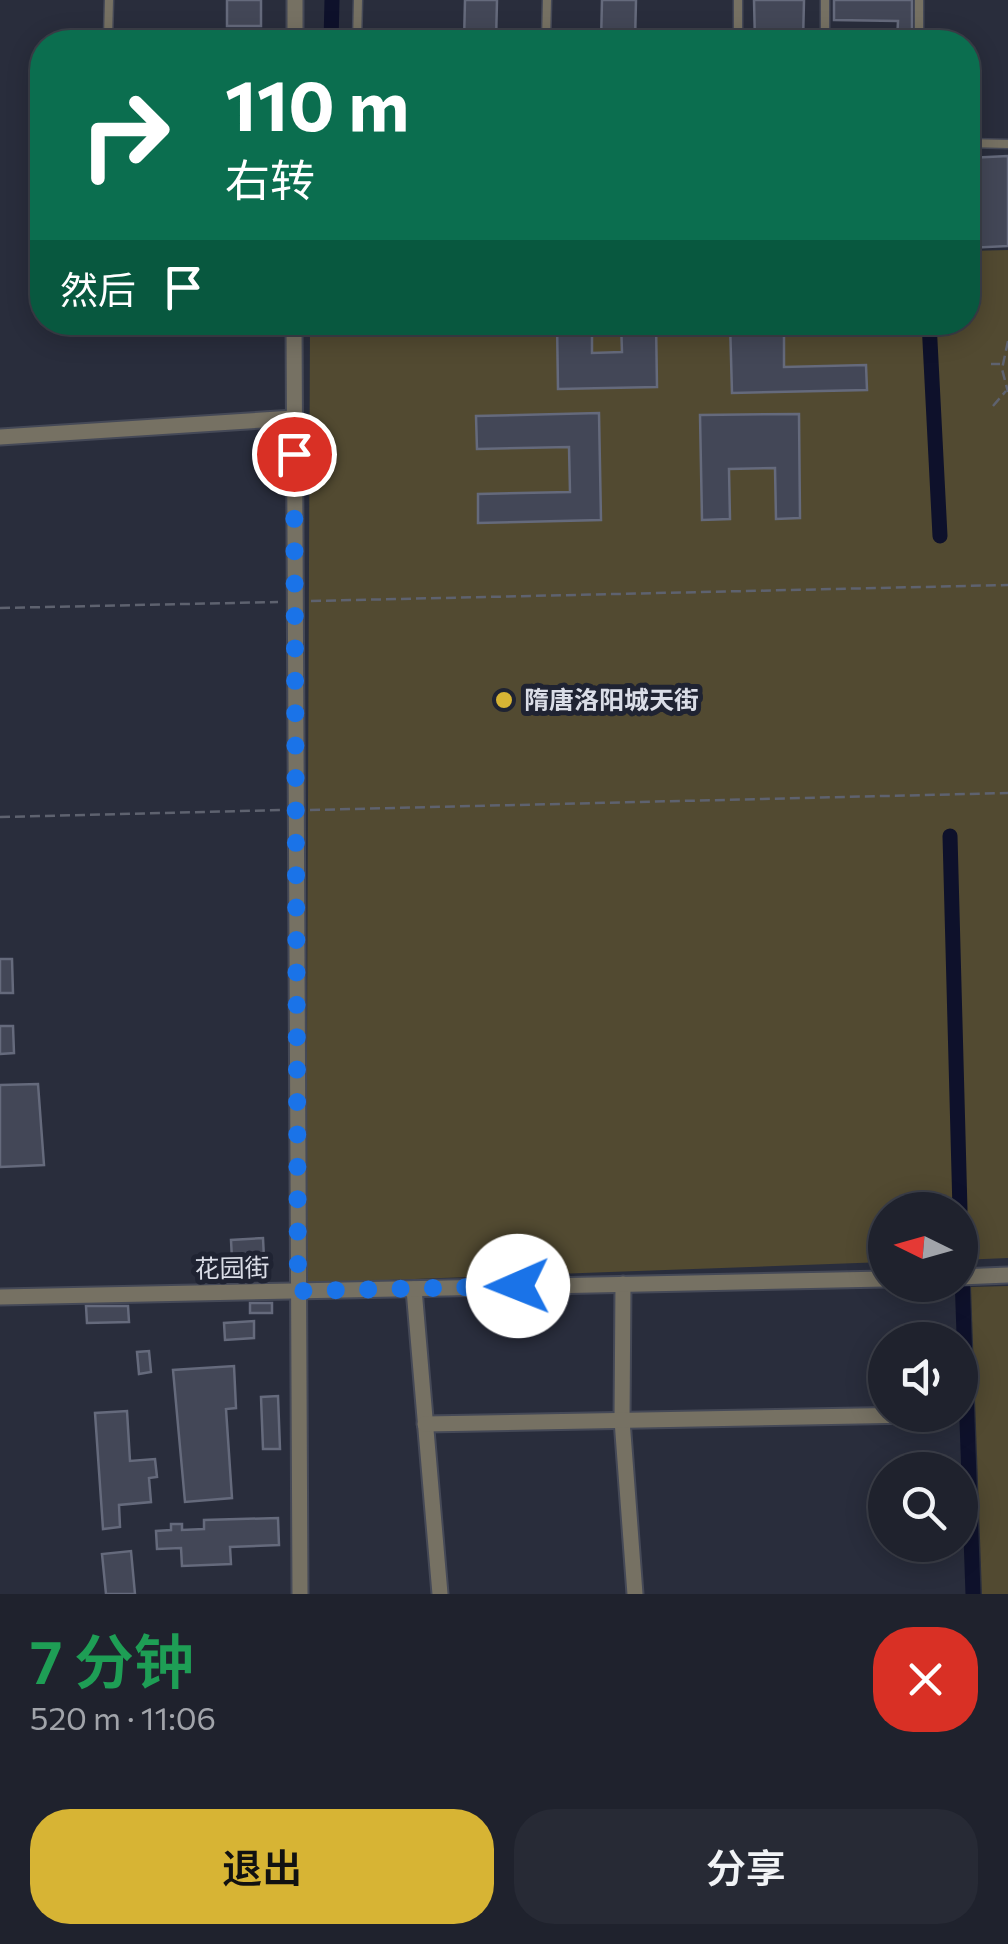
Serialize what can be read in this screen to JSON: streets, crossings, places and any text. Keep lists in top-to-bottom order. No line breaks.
{"streets":{"street":["花园街"]},"places":["隋唐洛阳城天街"],"north":"left","page":{"turn":["110 m","右转"],"then":"然后","heading":["7 分钟","520 m · 11:06"],"buttons":["退出","分享"]}}
